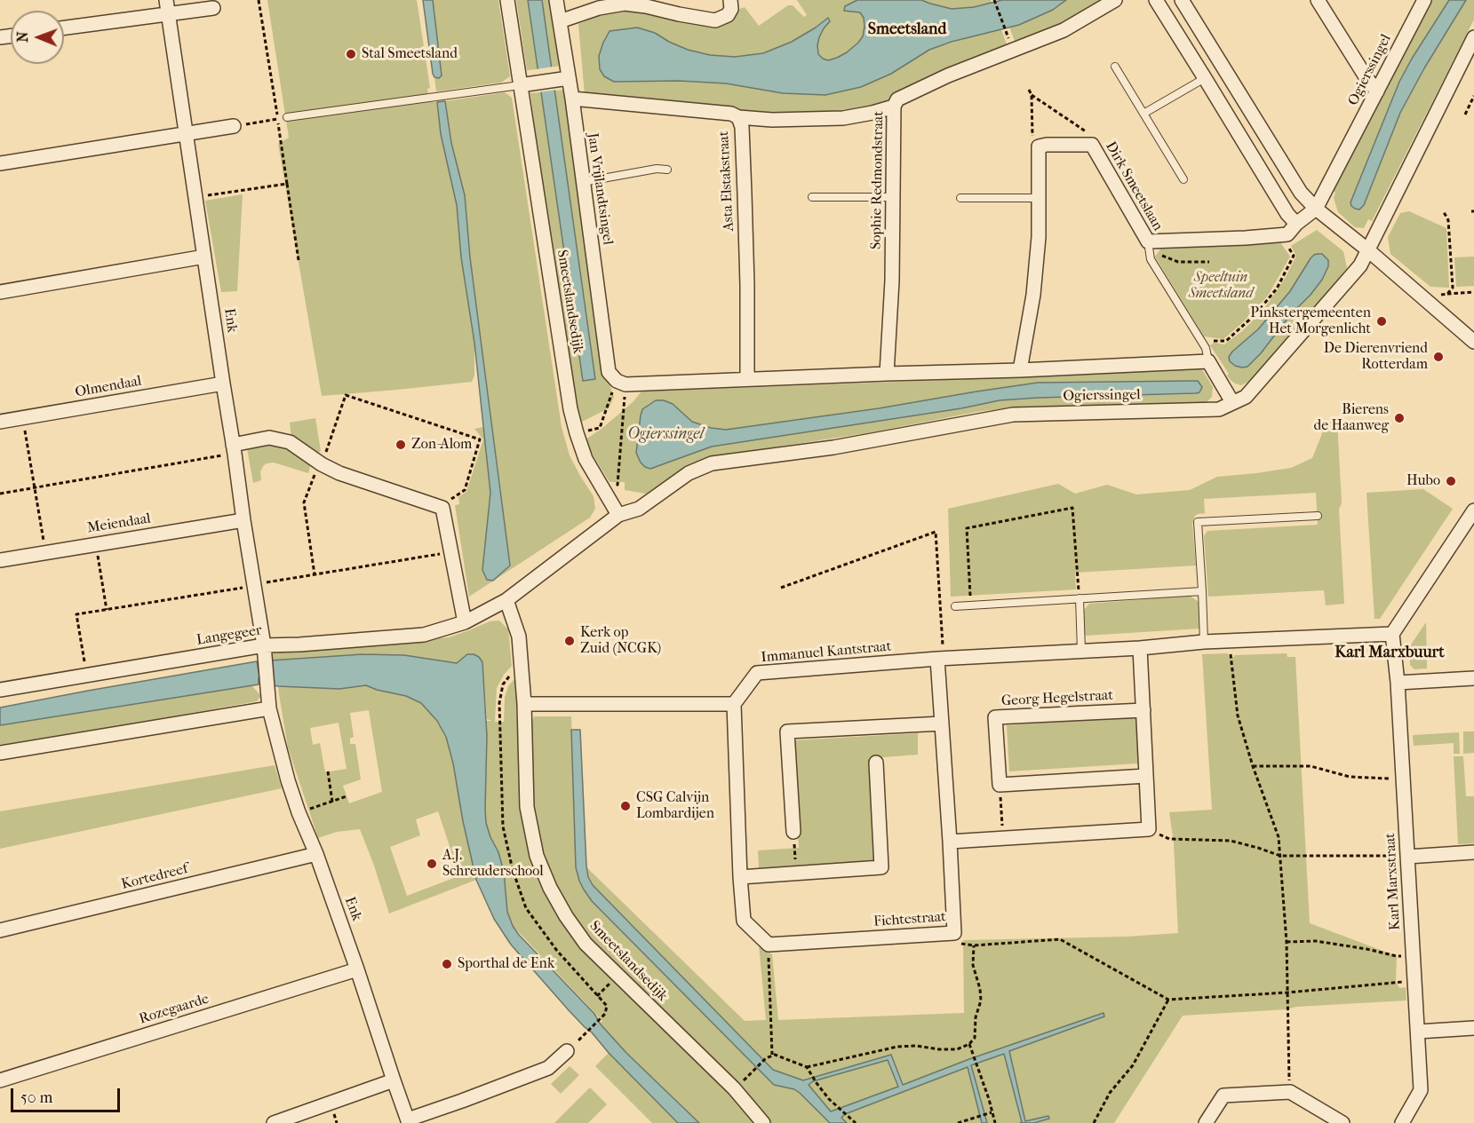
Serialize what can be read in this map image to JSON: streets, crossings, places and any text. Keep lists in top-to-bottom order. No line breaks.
{"streets":{"street":["Ogierssingel","Sophie Redmondstraat","Asta Elstakstraat","Dirk Smeetslaan","Jan Vrijlandtsingel","Smeetslandsedijk","Enk","Olmendaal","Meiendaal","Langegeer","Immanuel Kantstraat","Georg Hegelstraat","Kortedreef","Karl Marxstraat","Fichtestraat","Rozegaarde"]},"crossings":[["Ogierssingel","Sophie Redmondstraat"],["Ogierssingel","Asta Elstakstraat"],["Ogierssingel","Dirk Smeetslaan"],["Ogierssingel","Jan Vrijlandtsingel"],["Ogierssingel","Smeetslandsedijk"],["Ogierssingel","Langegeer"],["Asta Elstakstraat","Jan Vrijlandtsingel"],["Enk","Olmendaal"],["Enk","Meiendaal"],["Enk","Langegeer"],["Enk","Kortedreef"],["Enk","Rozegaarde"],["Immanuel Kantstraat","Karl Marxstraat"],["Immanuel Kantstraat","Fichtestraat"]],"districts":["Smeetsland","Karl Marxbuurt"],"water":["Ogierssingel"],"parks":["Speeltuin Smeetsland"],"places":["Stal Smeetsland","Pinkstergemeenten Het Morgenlicht","De Dierenvriend Rotterdam","Bierens de Haanweg","Zon-Alom","Hubo","Kerk op Zuid (NCGK)","CSG Calvijn Lombardijen","A.J. Schreuderschool","Sporthal de Enk"],"scale_bar":"50 m","north":"left"}
